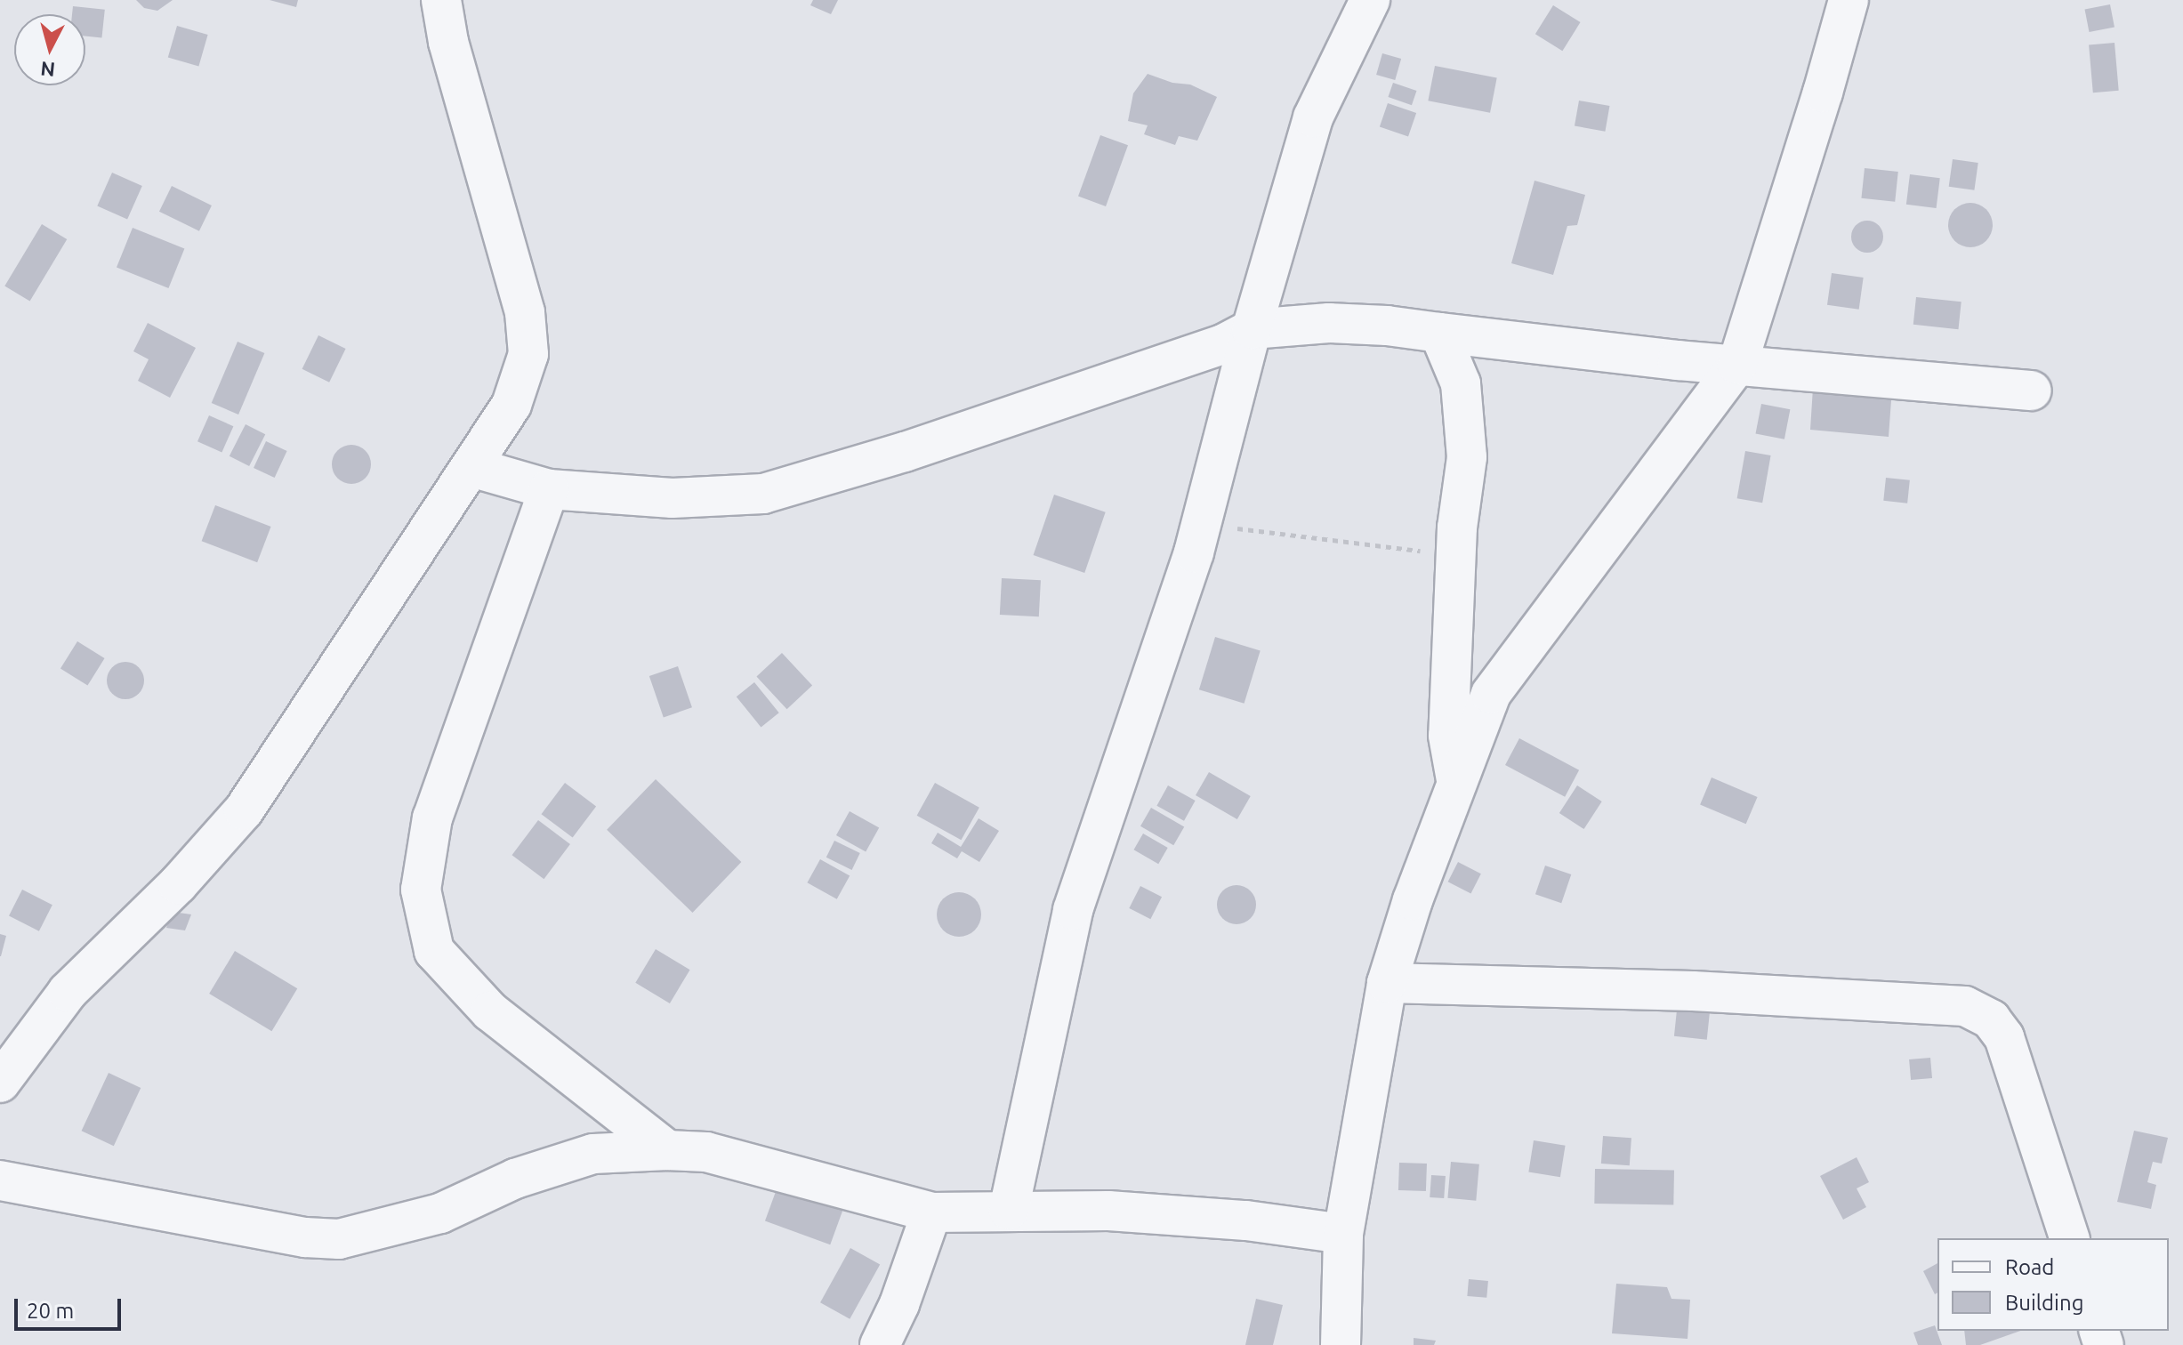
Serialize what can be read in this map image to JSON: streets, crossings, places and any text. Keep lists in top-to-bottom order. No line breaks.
{"legend":["Road","Building"],"scale_bar":"20 m","north":"bottom"}
